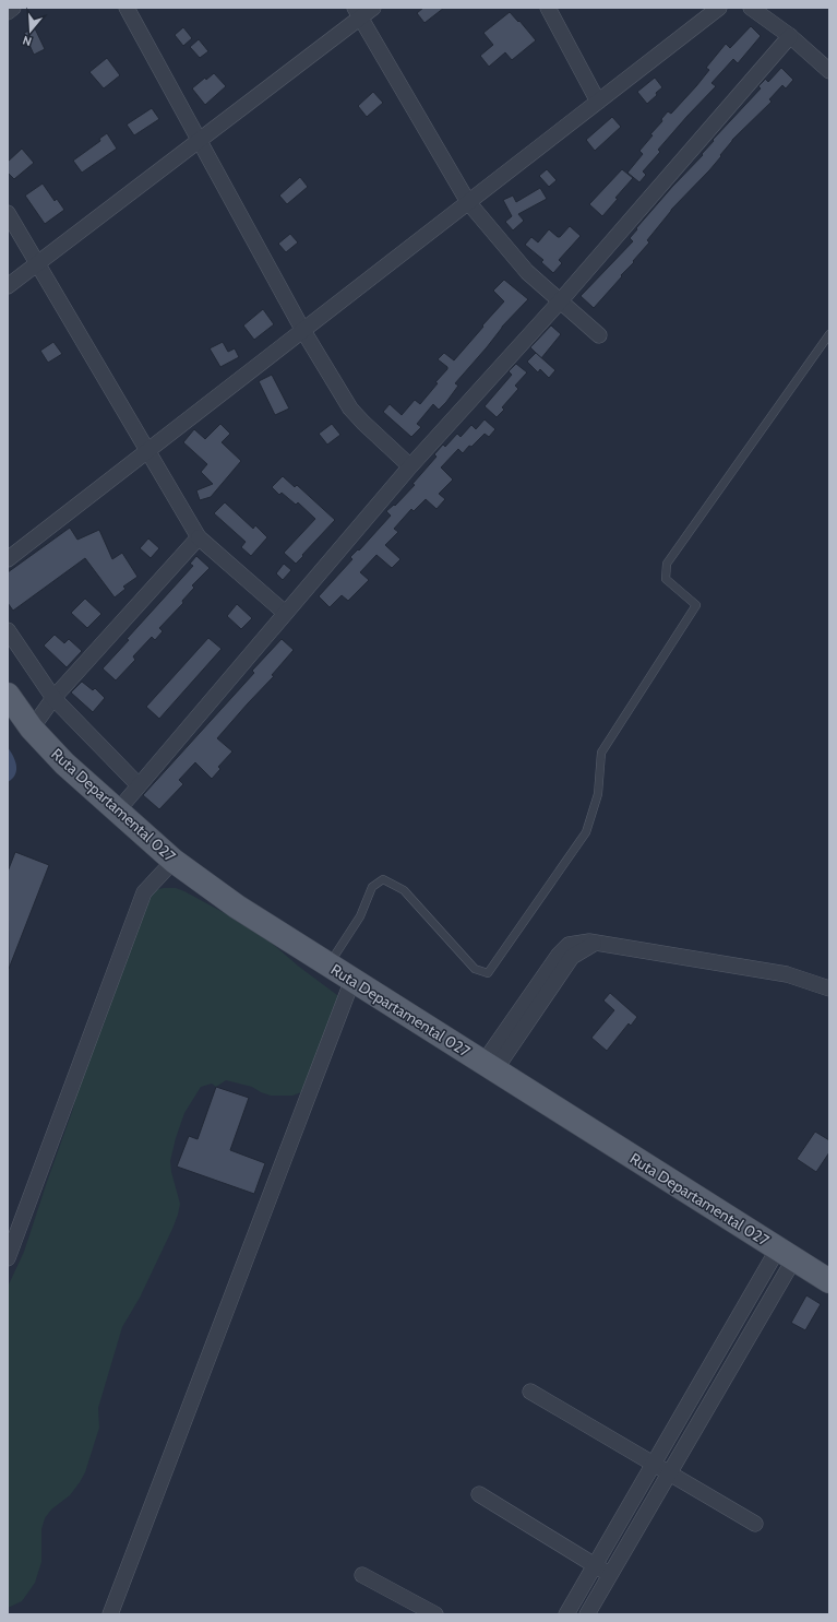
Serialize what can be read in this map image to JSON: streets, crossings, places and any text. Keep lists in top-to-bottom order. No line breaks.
{"streets":{"main road":["Ruta Departamental 027"]},"north":"bottom"}
